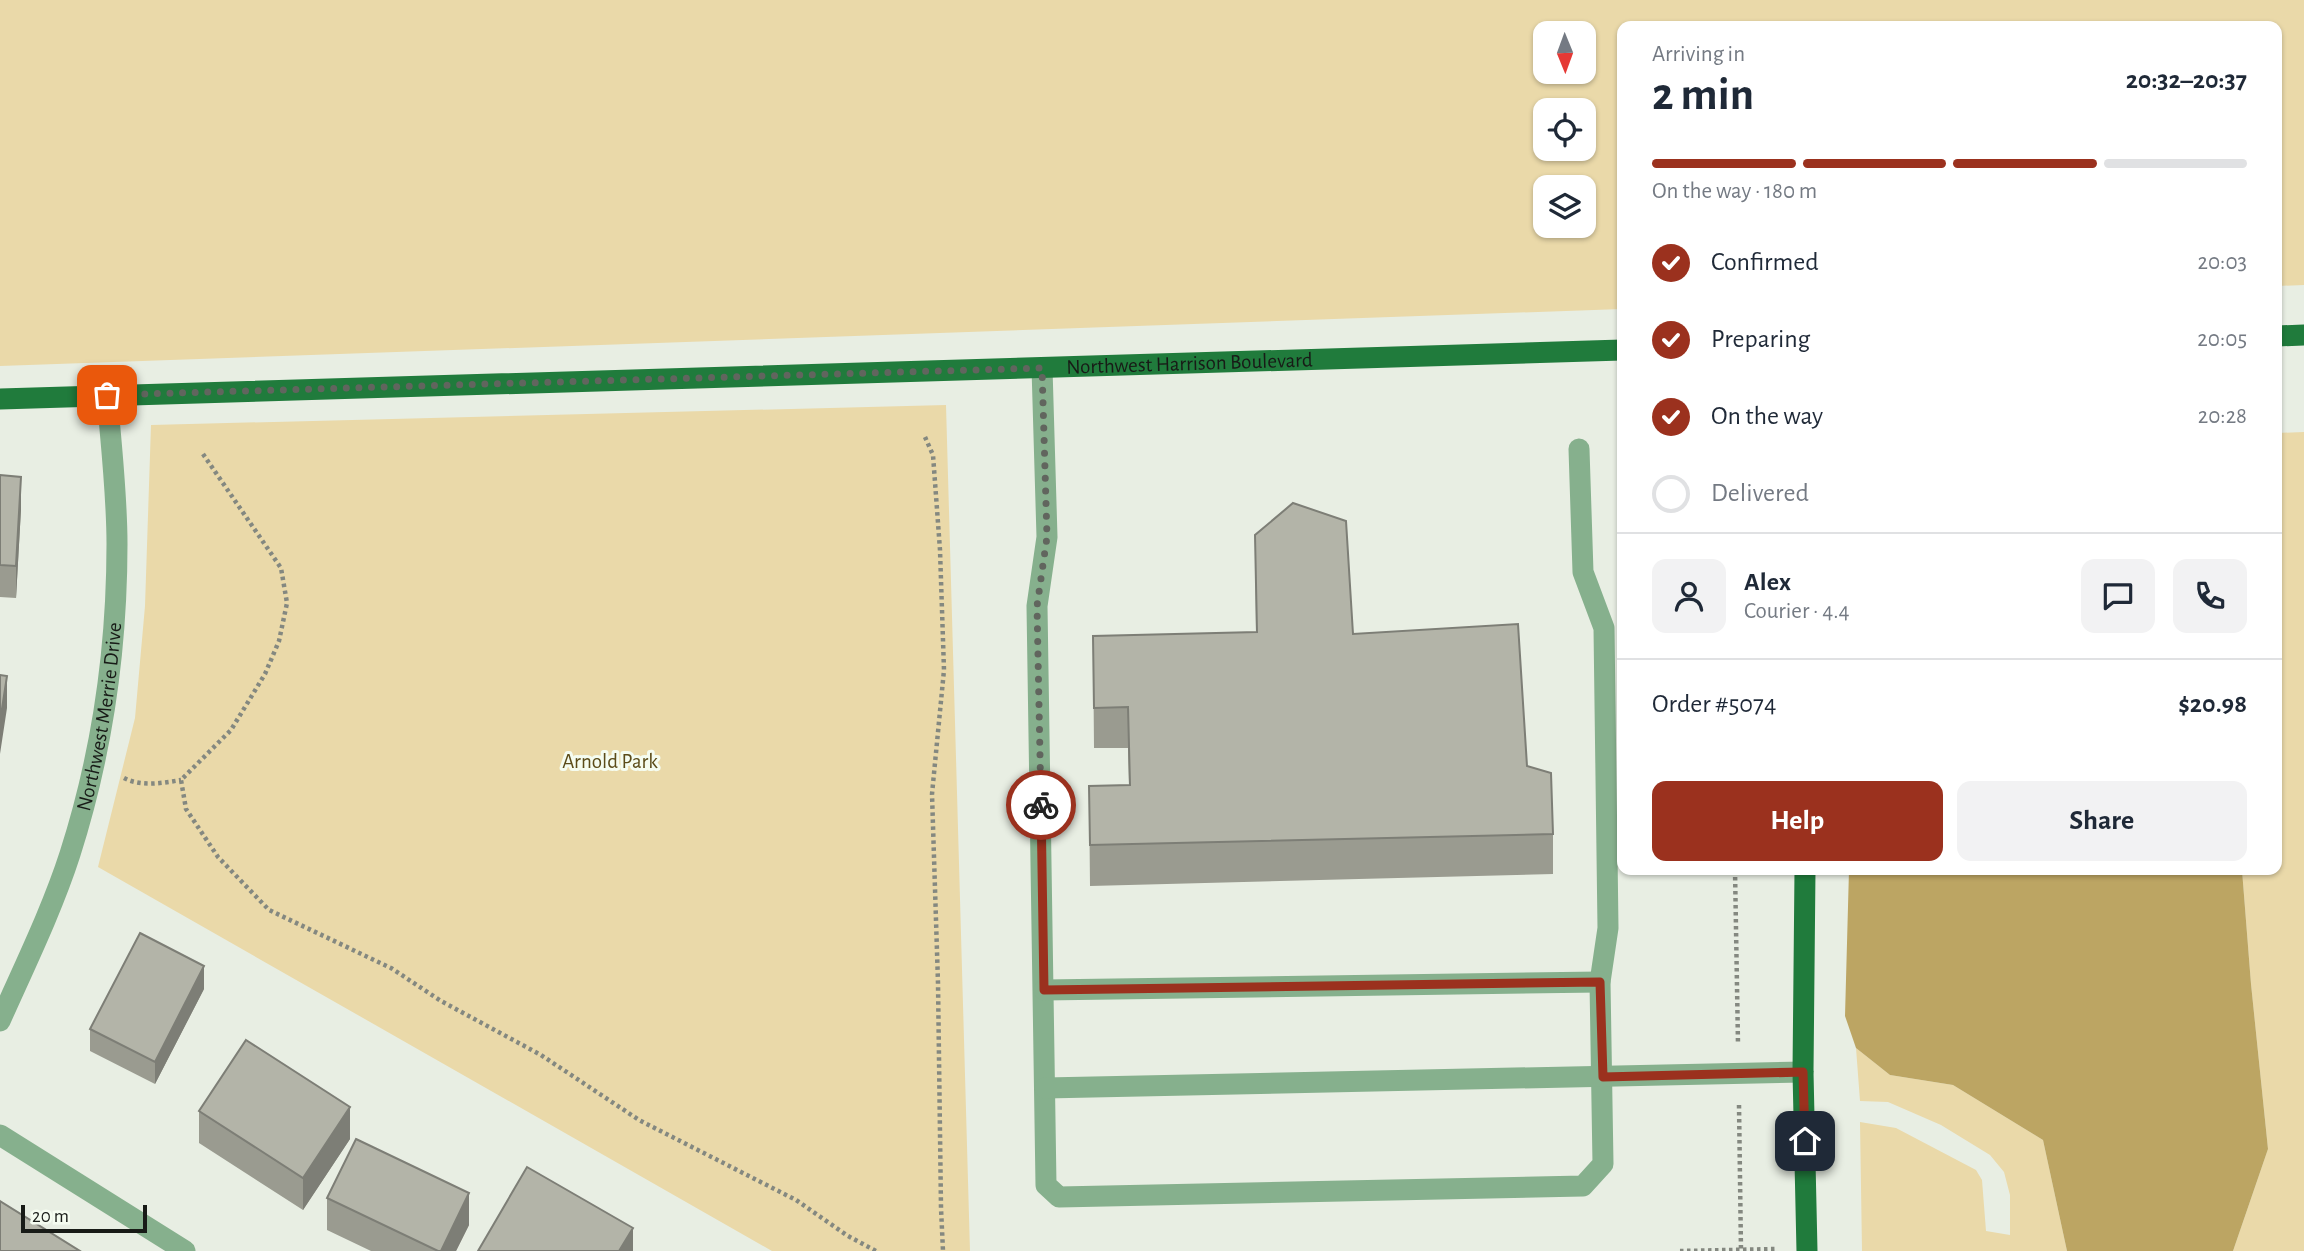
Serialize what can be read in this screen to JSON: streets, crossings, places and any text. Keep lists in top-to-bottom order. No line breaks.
{"streets":{"main road":["Northwest Harrison Boulevard"],"street":["Northwest Merrie Drive"]},"crossings":[["Northwest Harrison Boulevard","Northwest Merrie Drive"]],"parks":["Arnold Park"],"scale_bar":"20 m","north":"bottom","page":{"heading":["2 min","Arriving in","20:32–20:37"],"panel":["Alex","Courier · 4.4","Order #5074","$20.98"],"bar":"On the way · 180 m","list":[["Confirmed","20:03"],["Preparing","20:05"],["On the way","20:28"],"Delivered"],"buttons":["Help","Share"],"scale":"20 m"}}
